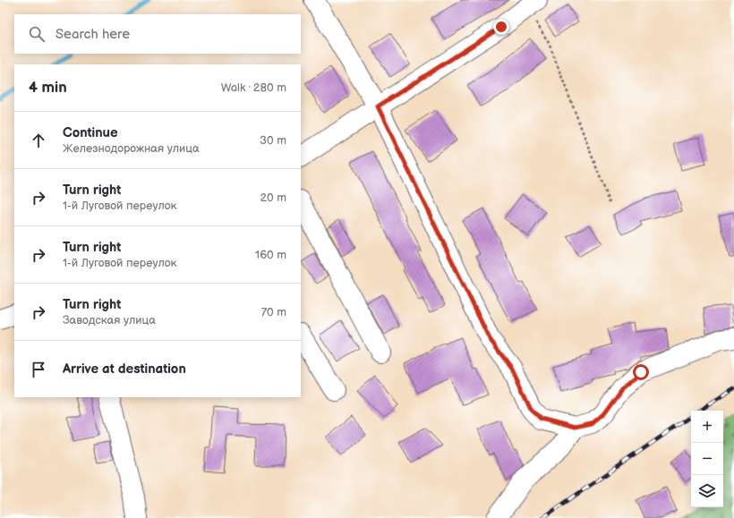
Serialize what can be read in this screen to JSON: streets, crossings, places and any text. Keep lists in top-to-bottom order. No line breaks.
{"page":{"search":"Search here","heading":["4 min","Walk · 280 m"],"list":[["Continue","Железнодорожная улица","30 m"],["Turn right","1-й Луговой переулок","20 m"],["Turn right","1-й Луговой переулок","160 m"],["Turn right","Заводская улица","70 m"],"Arrive at destination"],"map_buttons":["+","−"]}}
